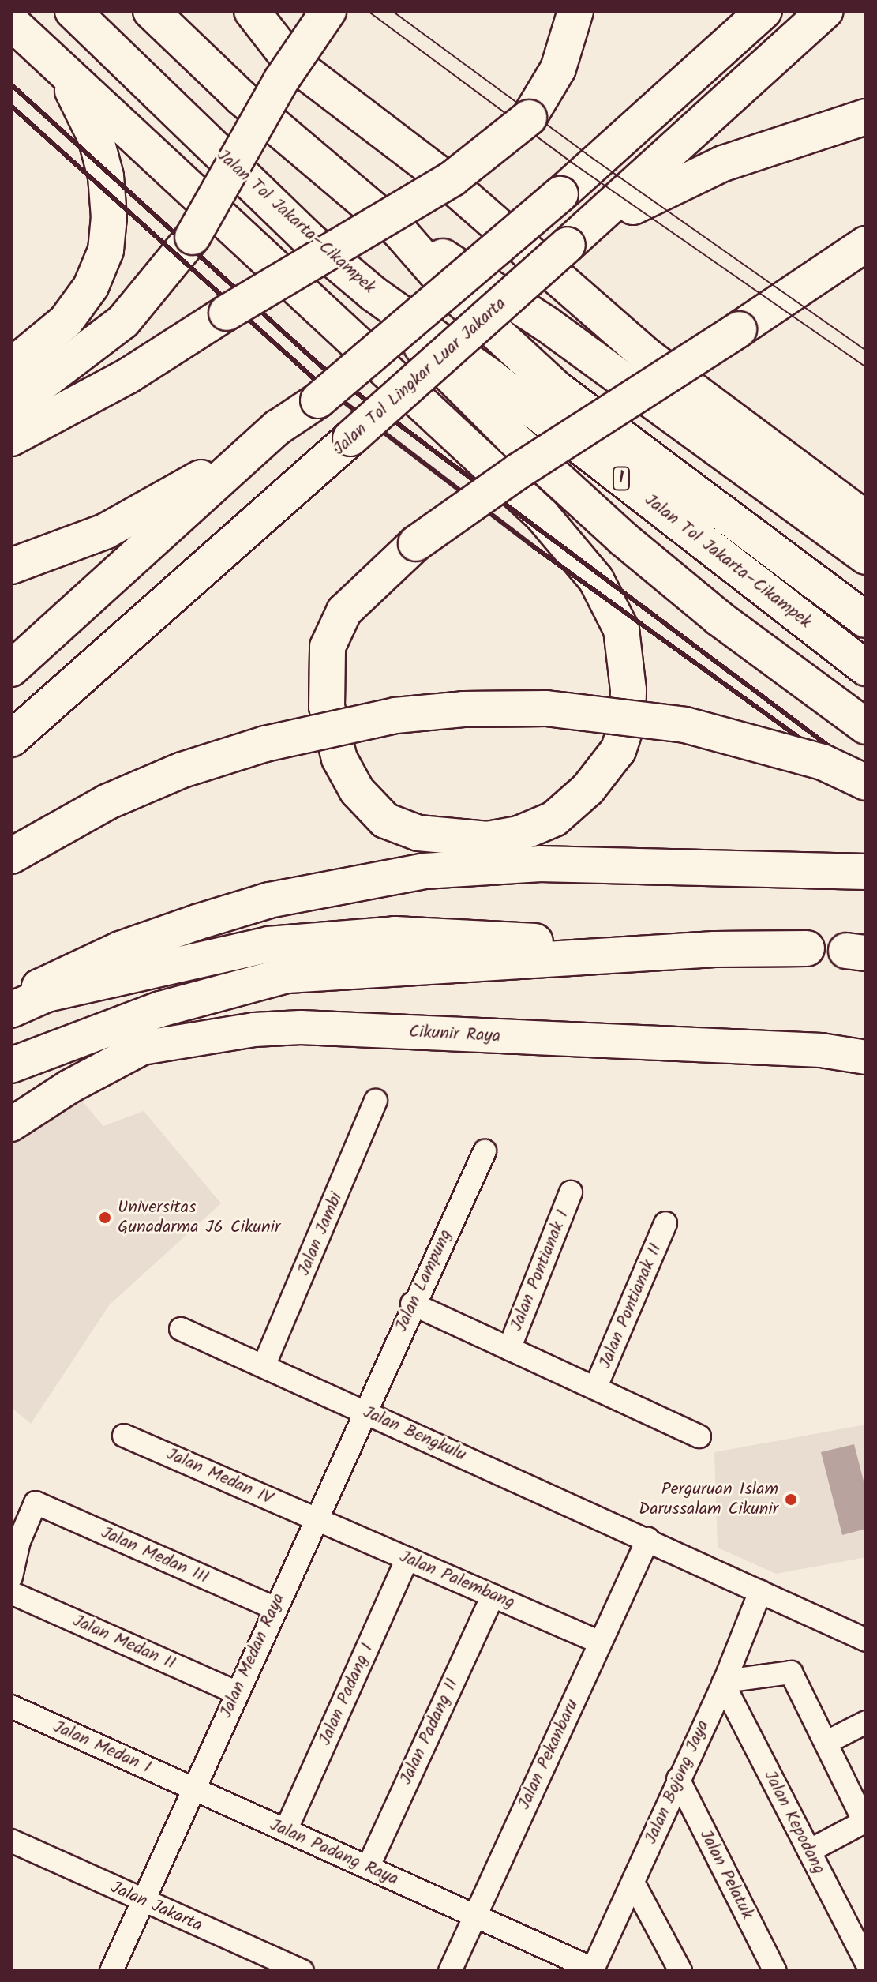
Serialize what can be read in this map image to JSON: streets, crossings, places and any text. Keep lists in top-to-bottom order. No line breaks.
{"streets":{"highway":["Jalan Tol Jakarta–Cikampek","Jalan Tol Lingkar Luar Jakarta","1"],"street":["Cikunir Raya","Jalan Jambi","Jalan Pontianak I","Jalan Lampung","Jalan Pontianak II","Jalan Bengkulu","Jalan Medan IV","Jalan Medan III","Jalan Palembang","Jalan Medan II","Jalan Medan Raya","Jalan Padang I","Jalan Padang II","Jalan Medan I","Jalan Pekanbaru","Jalan Bojong Jaya","Jalan Kepodang","Jalan Padang Raya","Jalan Pelatuk","Jalan Jakarta"]},"crossings":[["Jalan Jambi","Jalan Bengkulu"],["Jalan Lampung","Jalan Bengkulu"],["Jalan Lampung","Jalan Medan Raya"],["Jalan Bengkulu","Jalan Medan Raya"],["Jalan Bengkulu","Jalan Pekanbaru"],["Jalan Bengkulu","Jalan Bojong Jaya"],["Jalan Medan IV","Jalan Palembang"],["Jalan Medan IV","Jalan Medan Raya"],["Jalan Medan III","Jalan Medan Raya"],["Jalan Palembang","Jalan Medan Raya"],["Jalan Palembang","Jalan Padang I"],["Jalan Palembang","Jalan Padang II"],["Jalan Palembang","Jalan Pekanbaru"],["Jalan Medan II","Jalan Medan Raya"],["Jalan Medan Raya","Jalan Medan I"],["Jalan Medan Raya","Jalan Padang Raya"],["Jalan Medan Raya","Jalan Jakarta"],["Jalan Padang I","Jalan Padang Raya"],["Jalan Padang II","Jalan Padang Raya"],["Jalan Medan I","Jalan Padang Raya"],["Jalan Pekanbaru","Jalan Padang Raya"],["Jalan Bojong Jaya","Jalan Kepodang"],["Jalan Bojong Jaya","Jalan Padang Raya"],["Jalan Bojong Jaya","Jalan Pelatuk"]],"places":["Universitas Gunadarma J6 Cikunir","Perguruan Islam Darussalam Cikunir"]}
